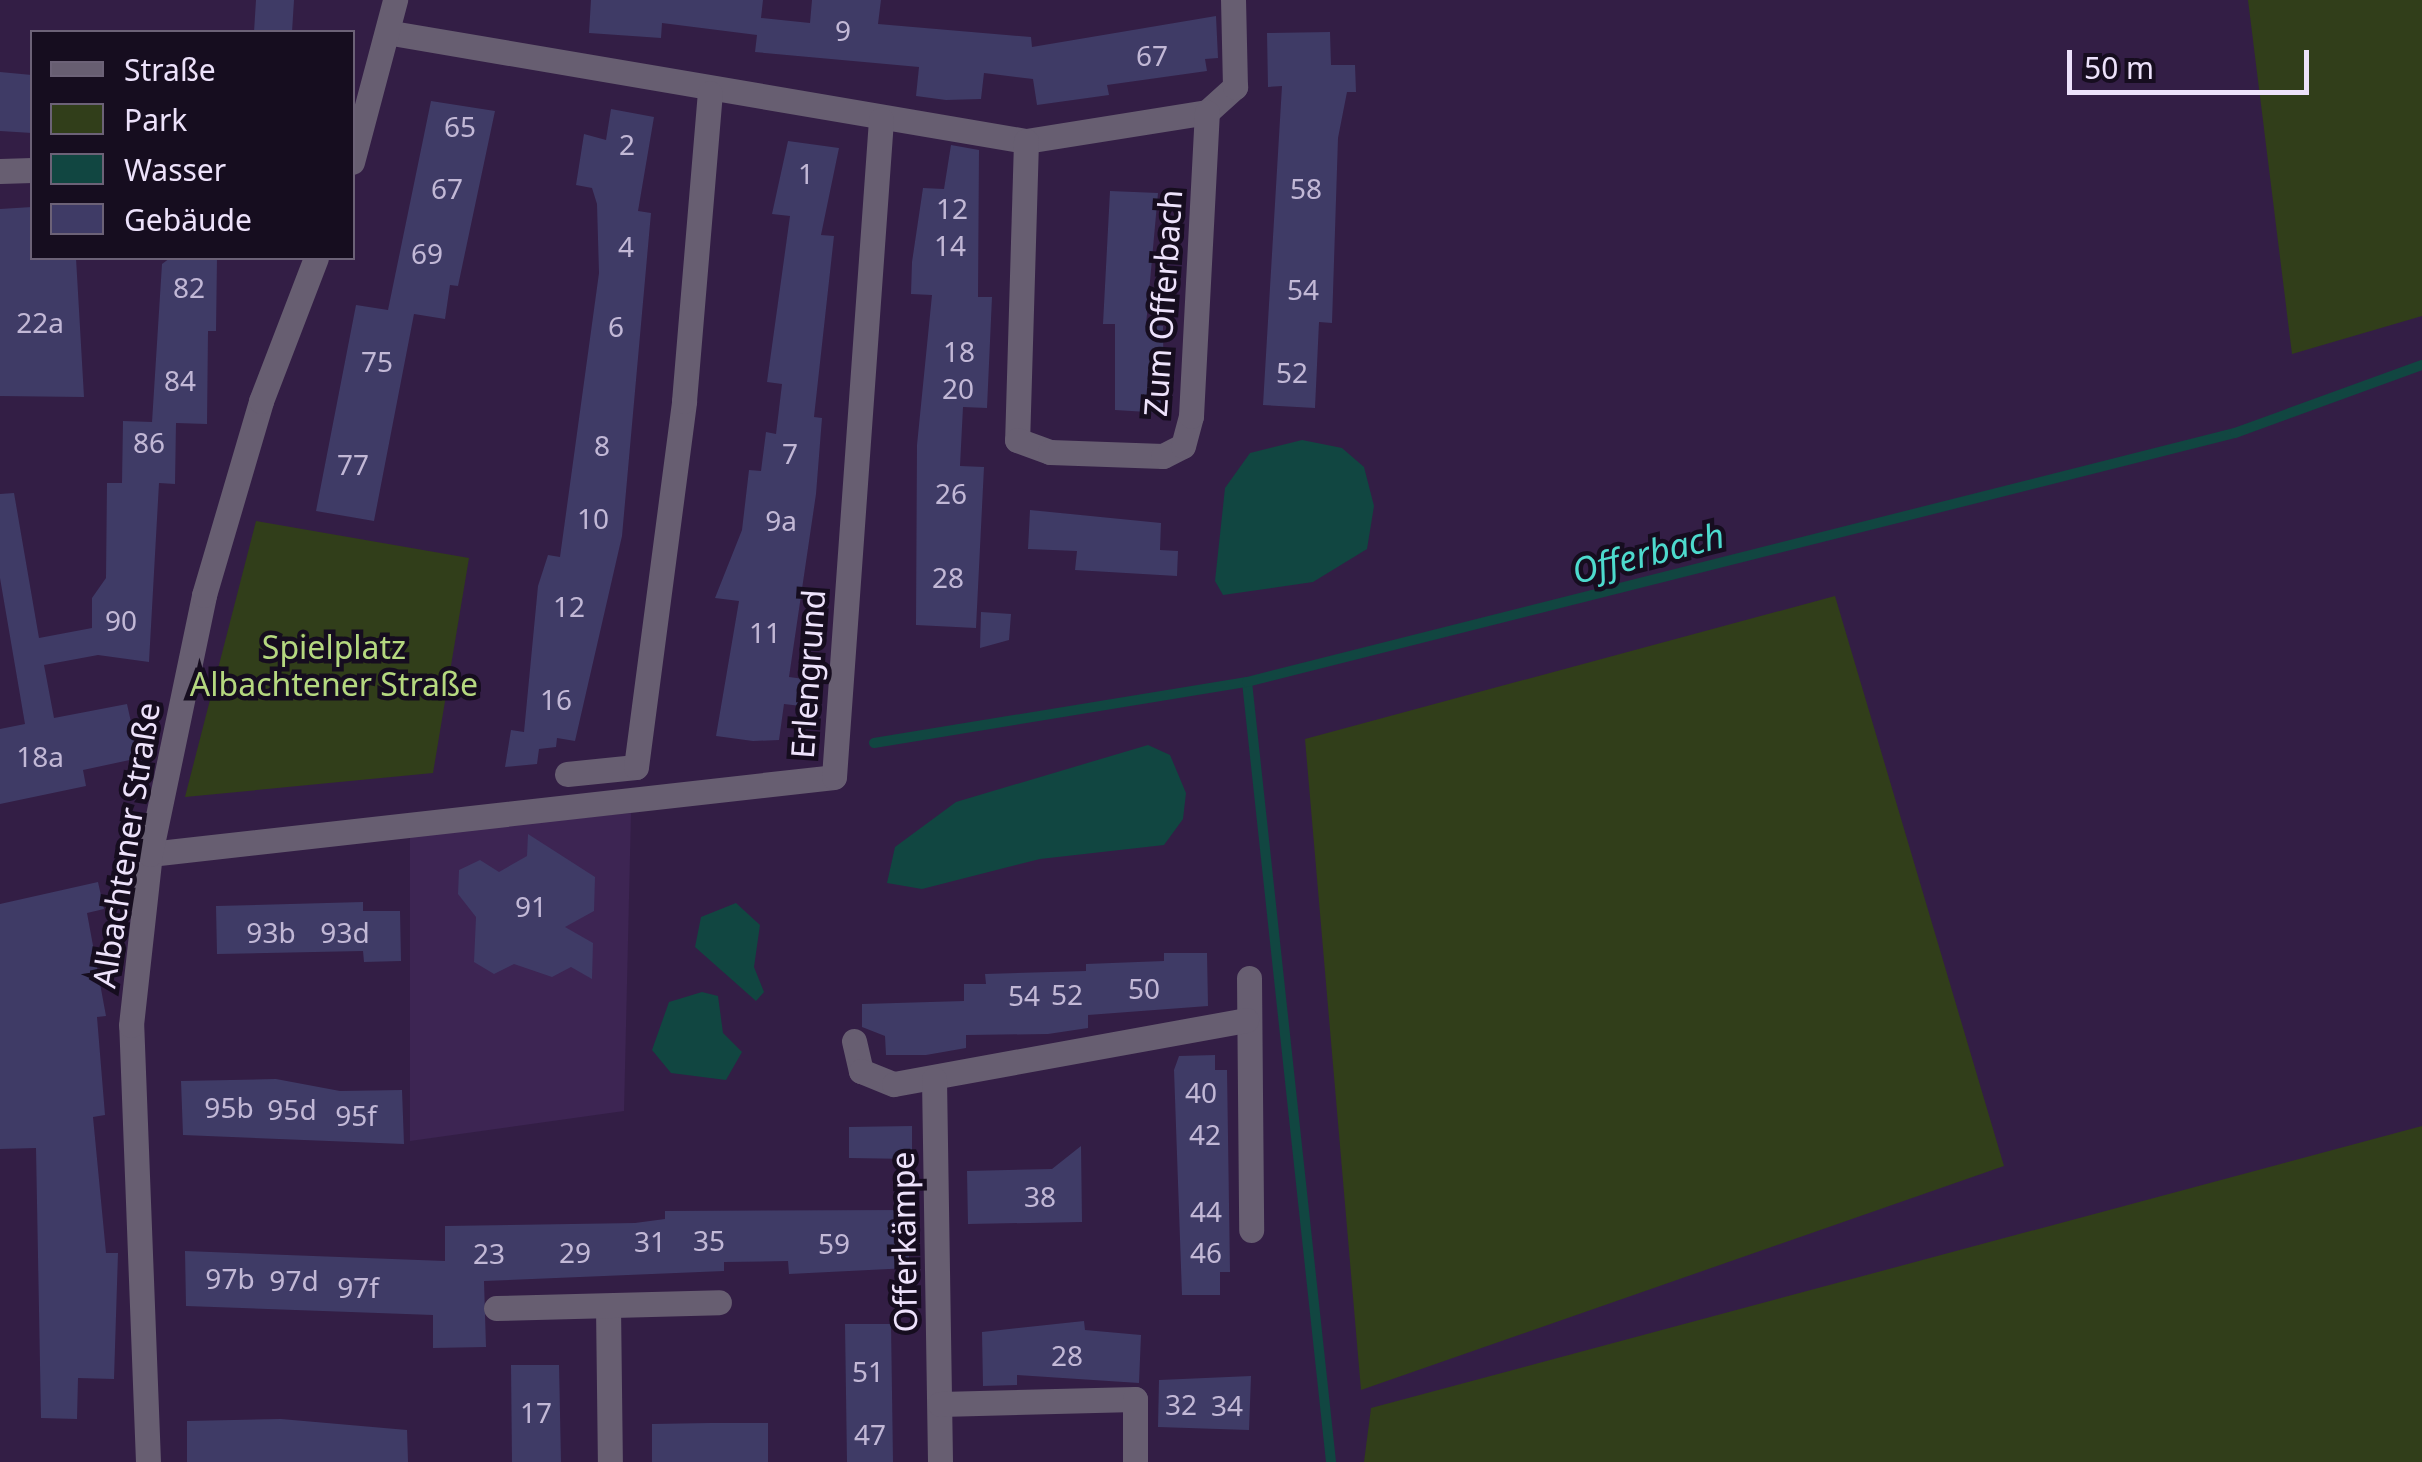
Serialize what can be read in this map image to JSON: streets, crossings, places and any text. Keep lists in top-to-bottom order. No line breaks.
{"streets":{"street":["Zum Offerbach","Erlengrund","Albachtener Straße","Offerkämpe"]},"crossings":[["Erlengrund","Albachtener Straße"]],"water":["Offerbach"],"parks":["Spielplatz Albachtener Straße"],"house_numbers":["9","67","65","2","1","67","58","12","14","4","69","82","54","22a","6","18","75","52","84","20","86","8","7","77","26","10","9a","28","12","90","11","16","18a","91","93b","93d","50","52","54","40","95b","95d","95f","42","38","44","35","31","59","29","46","23","97b","97d","97f","28","51","32","34","17","47"],"legend":["Straße","Park","Wasser","Gebäude"],"scale_bar":"50 m"}
